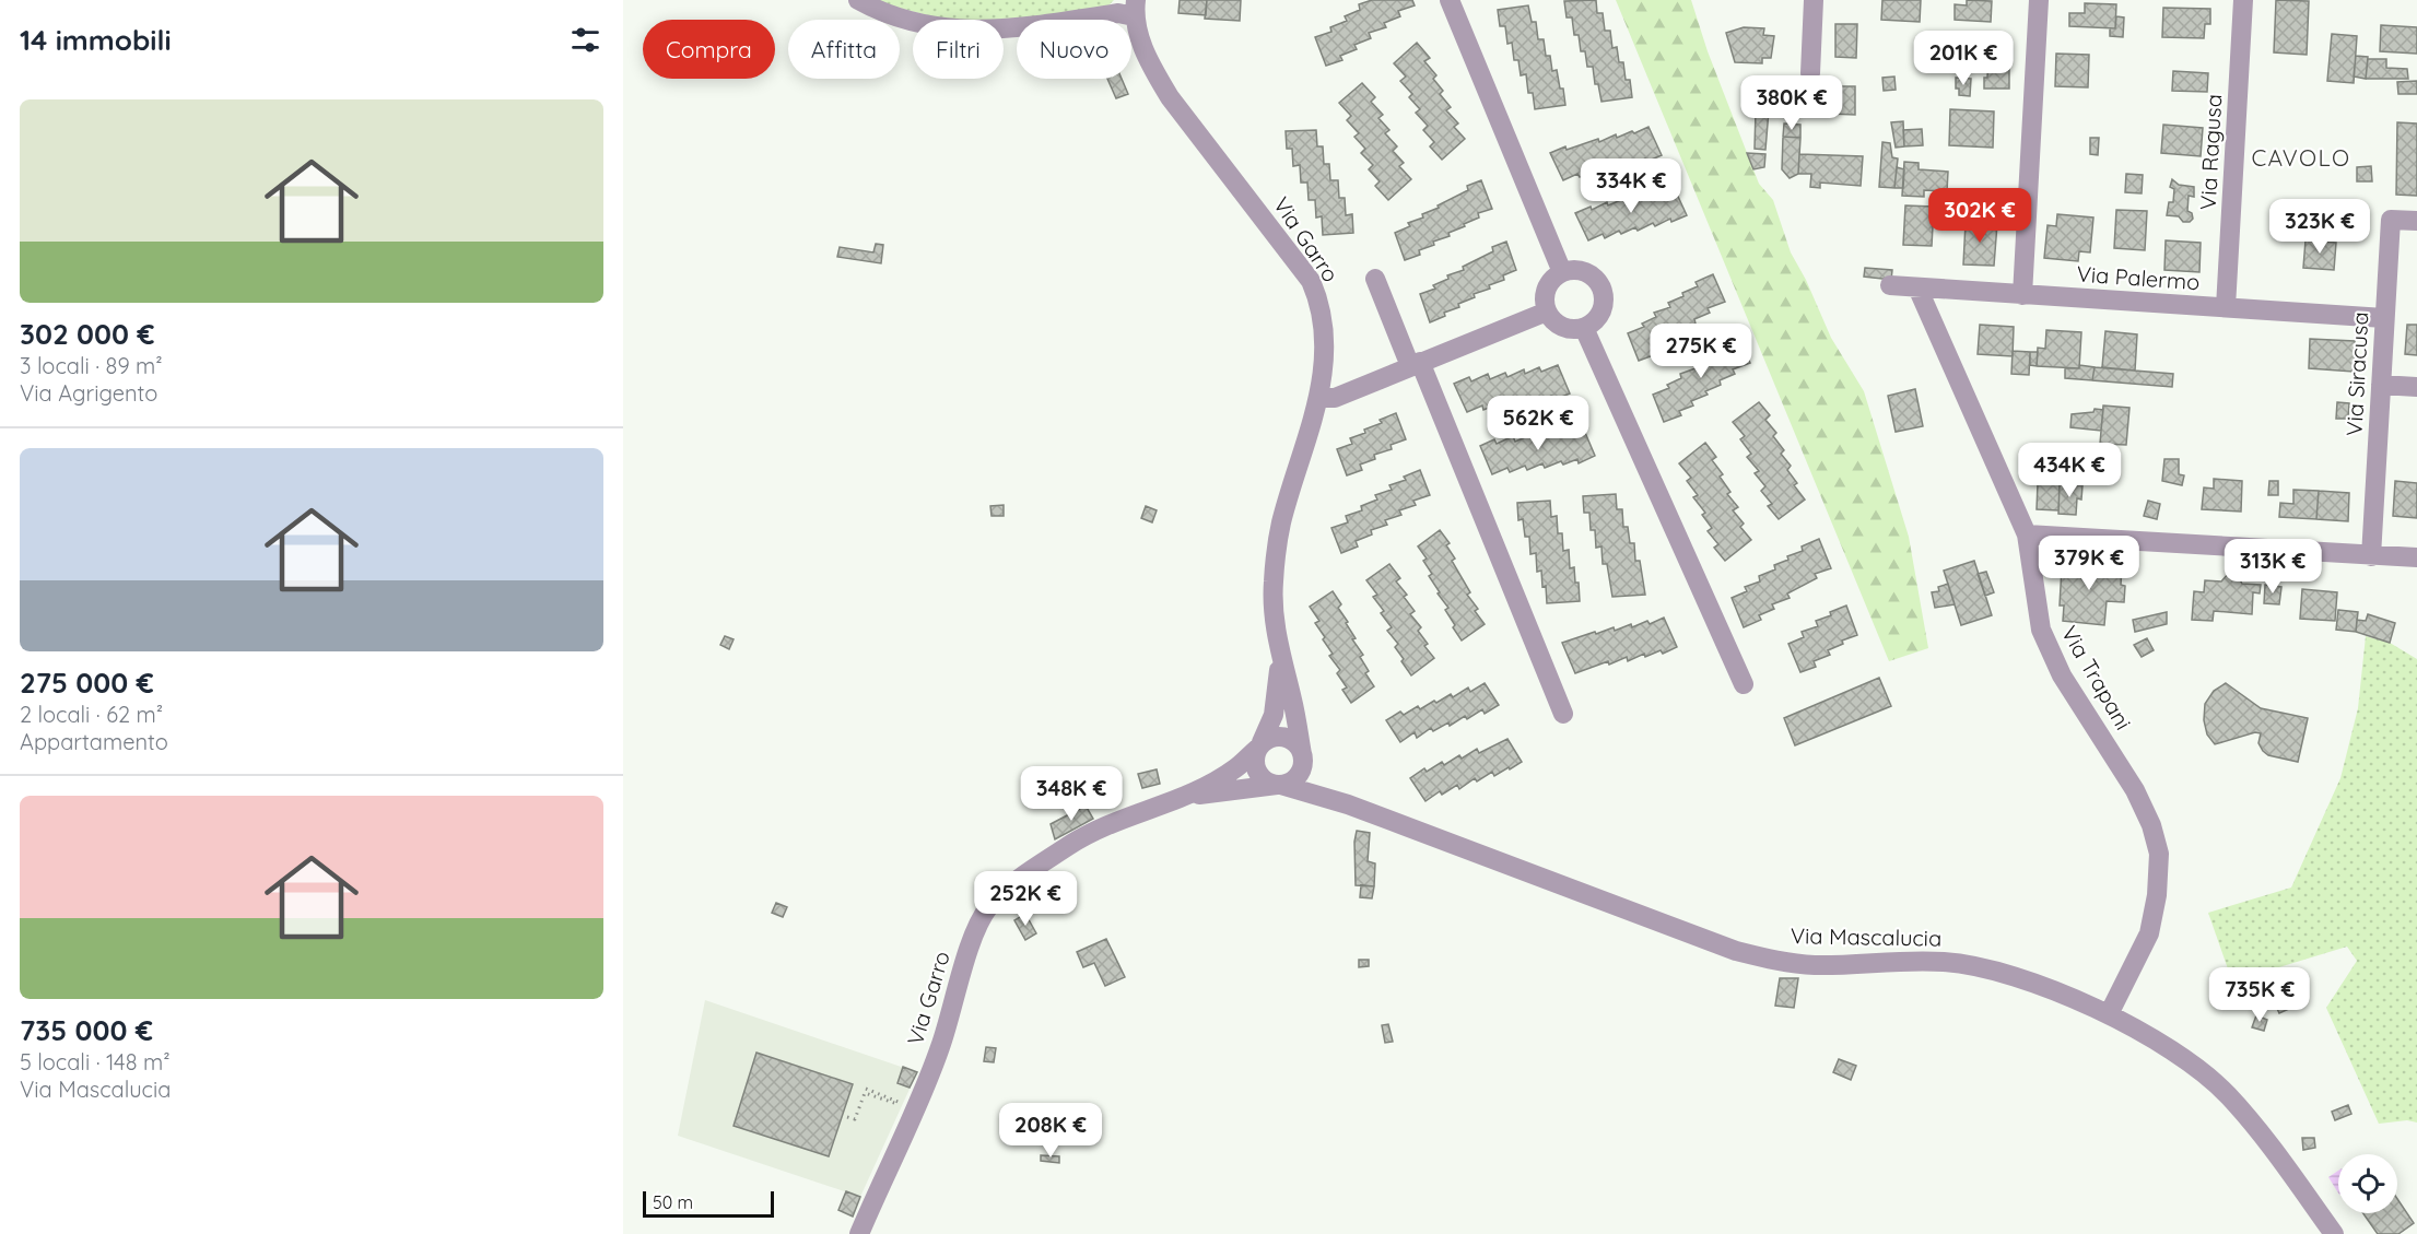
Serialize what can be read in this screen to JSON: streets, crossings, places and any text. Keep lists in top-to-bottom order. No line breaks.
{"streets":{"street":["Via Ragusa","Via Garro","Via Palermo","Via Siracusa","Via Trapani","Via Mascalucia"]},"crossings":[["Via Ragusa","Via Palermo"],["Via Palermo","Via Siracusa"],["Via Palermo","Via Trapani"],["Via Trapani","Via Mascalucia"]],"districts":["CAVOLO"],"scale_bar":"50 m","page":{"heading":"14 immobili","chip":["Compra","Affitta","Filtri","Nuovo"],"price":["201K €","380K €","334K €","302K €","323K €","275K €","562K €","434K €","379K €","313K €","348K €","252K €","735K €","208K €"],"list":[{"name":"302 000 €","note":"3 locali · 89 m² · Via Agrigento"},{"name":"275 000 €","note":"2 locali · 62 m² · Appartamento"},{"name":"735 000 €","note":"5 locali · 148 m² · Via Mascalucia"}],"scale":"50 m"}}
